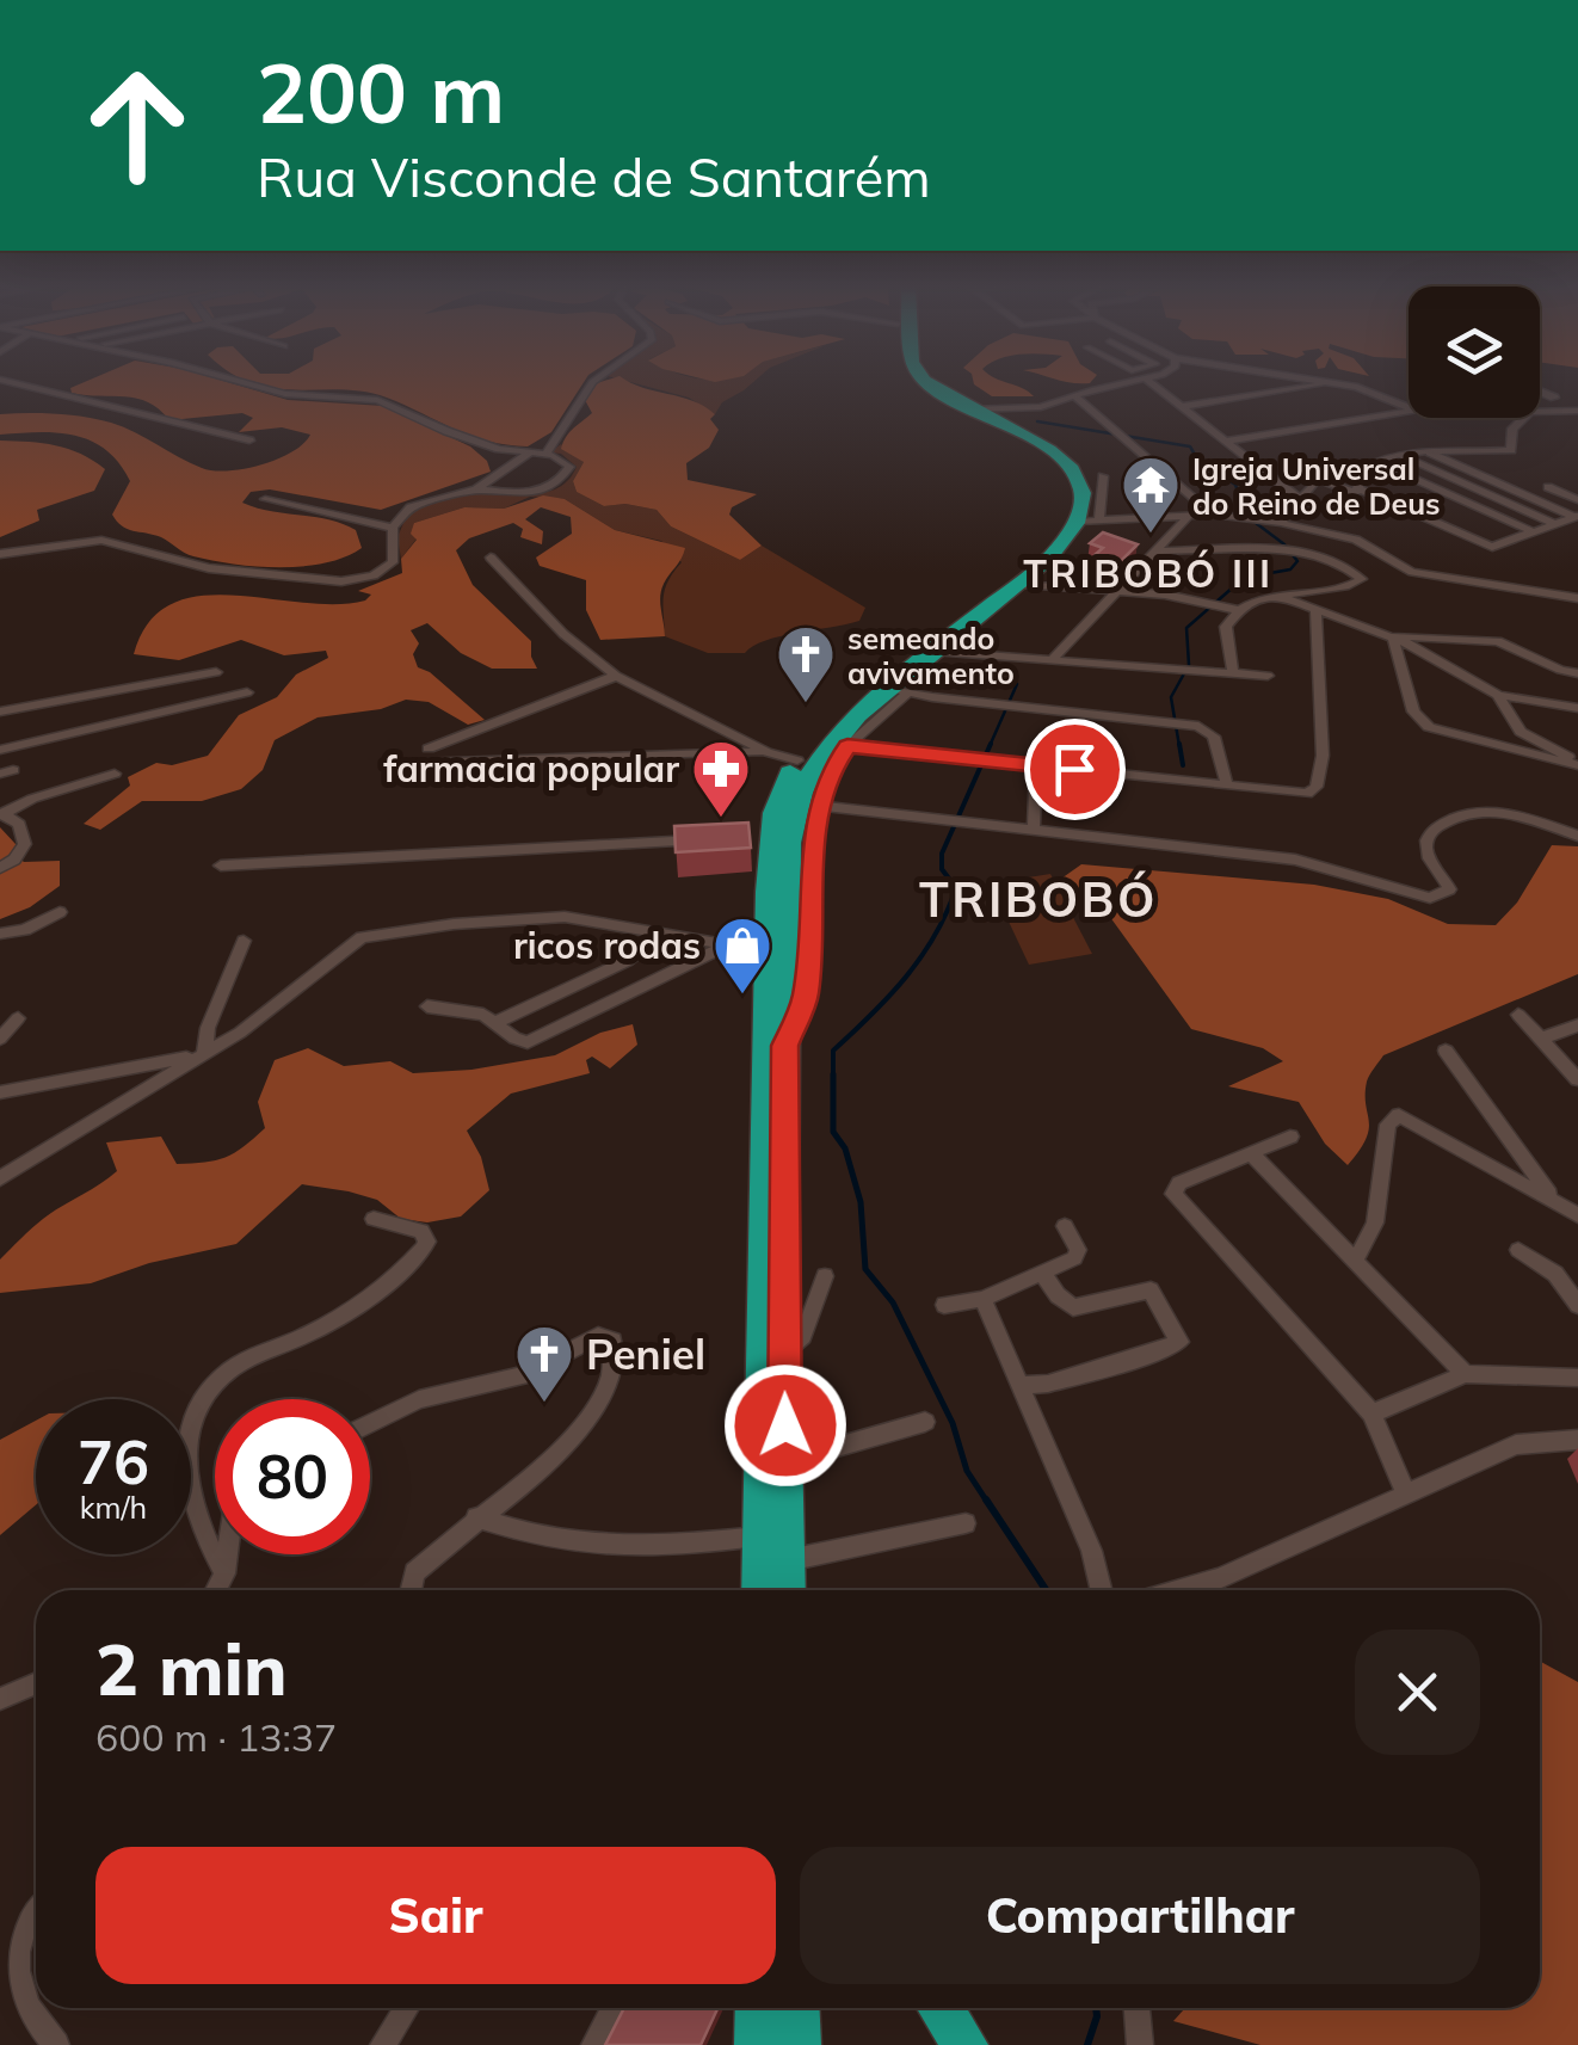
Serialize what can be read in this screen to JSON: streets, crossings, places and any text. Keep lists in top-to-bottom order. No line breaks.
{"districts":["TRIBOBÓ III","TRIBOBÓ"],"places":{"temple":["Igreja Universal do Reino de Deus"],"church":["semeando avivamento","Peniel"],"pharmacy":["farmacia popular"],"shop":["ricos rodas"]},"page":{"turn":["200 m","Rua Visconde de Santarém"],"speed":"76 km/h","limit":"80","heading":["2 min","600 m · 13:37"],"buttons":["Sair","Compartilhar"]}}
